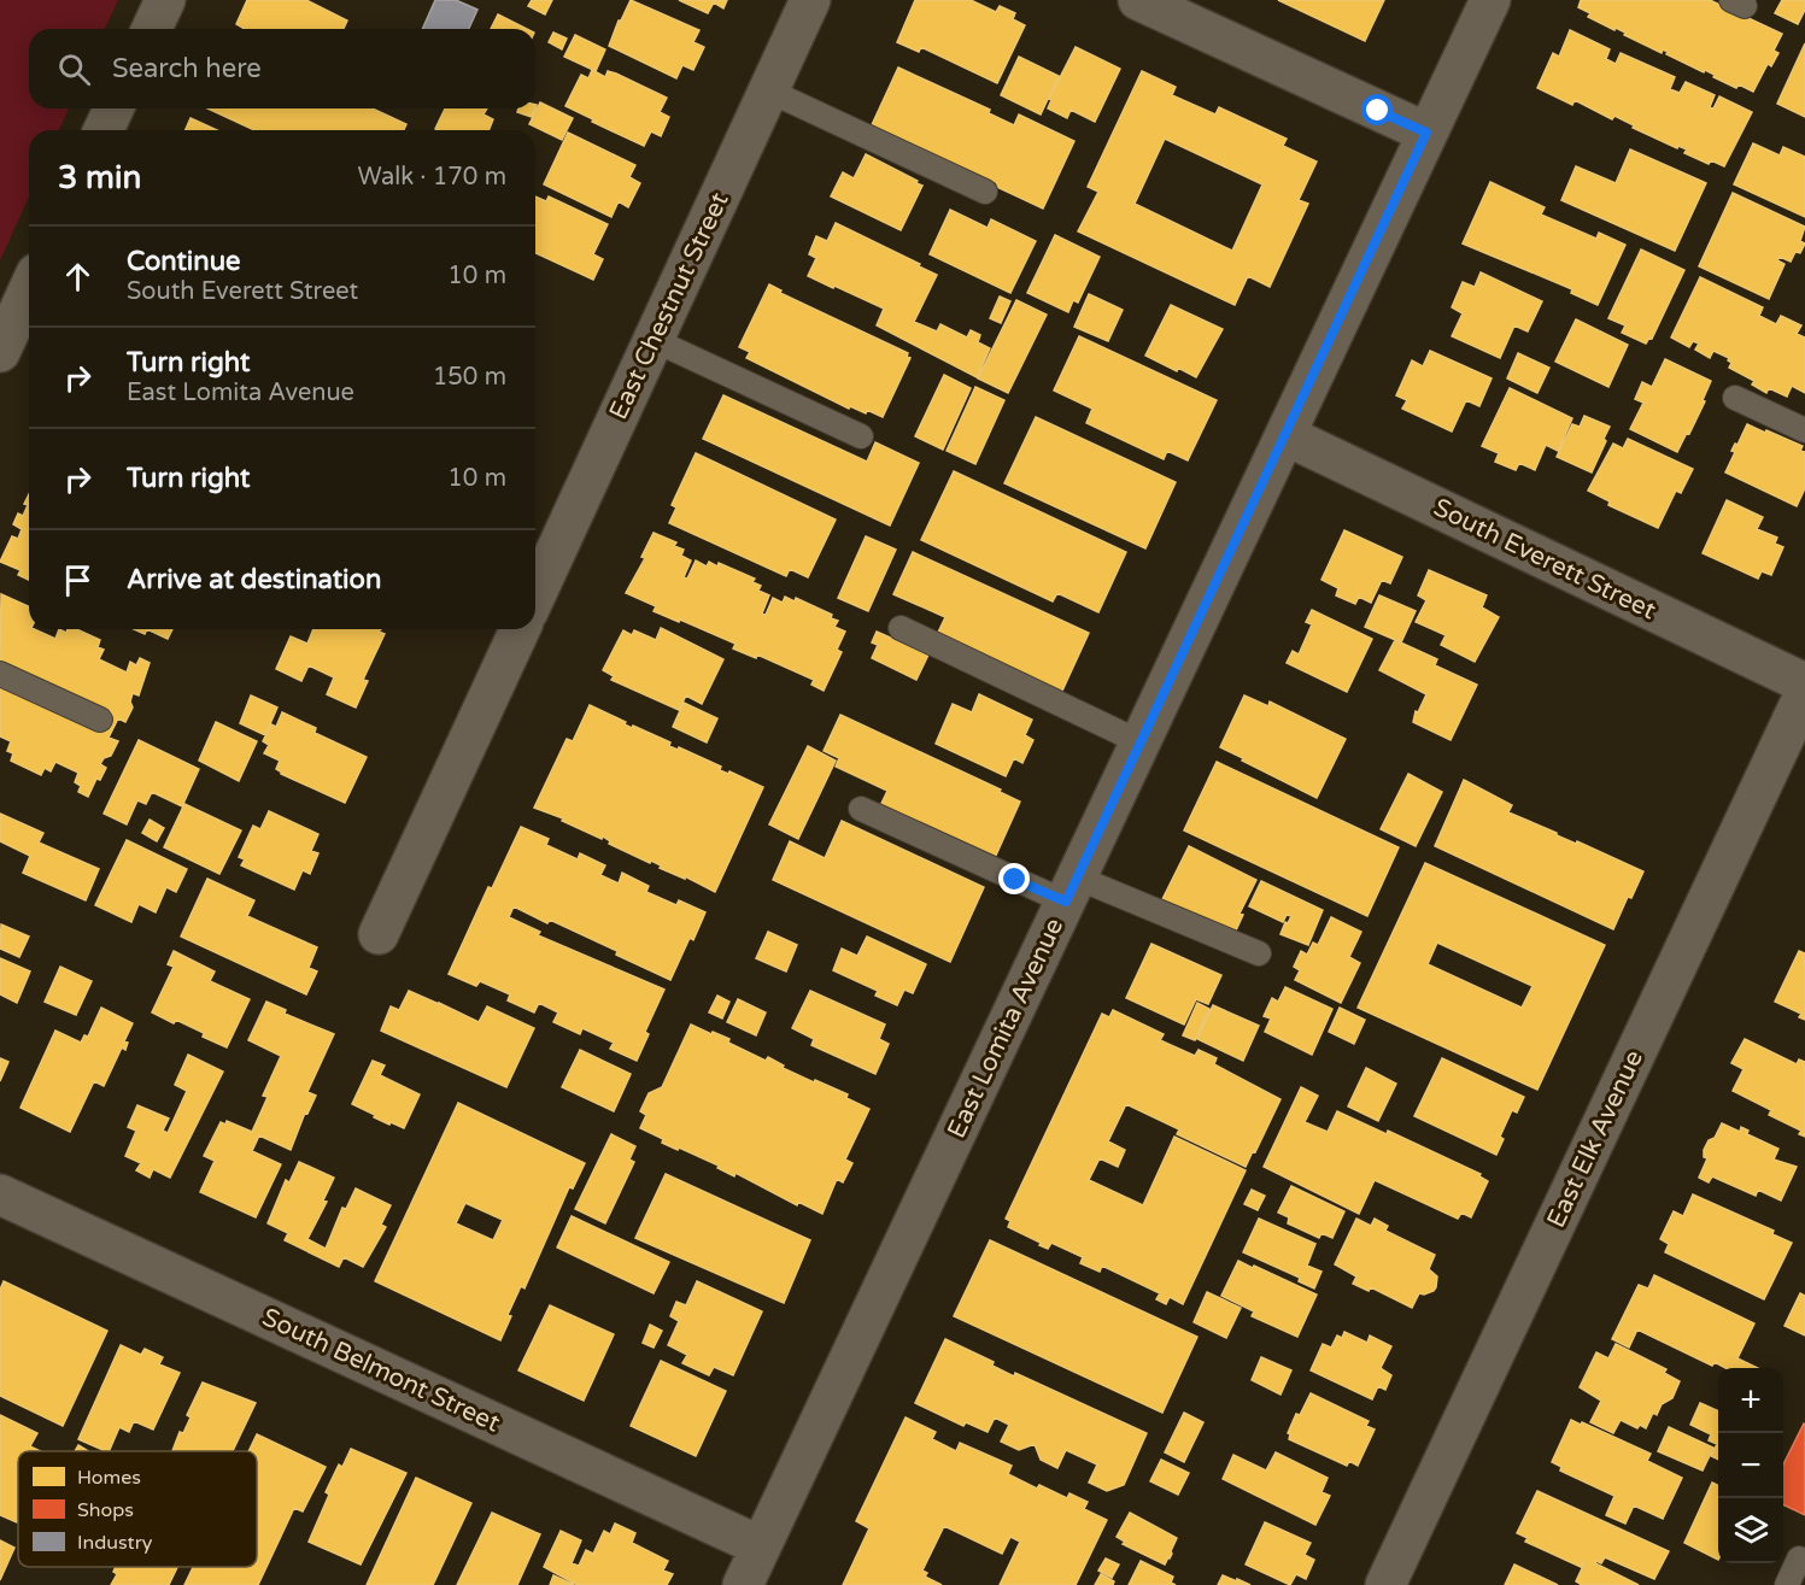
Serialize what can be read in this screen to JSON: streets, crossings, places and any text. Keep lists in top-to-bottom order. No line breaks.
{"streets":{"street":["East Chestnut Street","South Everett Street","East Lomita Avenue","East Elk Avenue","South Belmont Street"]},"crossings":[["South Everett Street","East Lomita Avenue"],["East Lomita Avenue","South Belmont Street"]],"legend":["Homes","Shops","Industry"],"page":{"search":"Search here","heading":["3 min","Walk · 170 m"],"list":[["Continue","South Everett Street","10 m"],["Turn right","East Lomita Avenue","150 m"],["Turn right","10 m"],"Arrive at destination"],"map_buttons":["+","−"]}}
